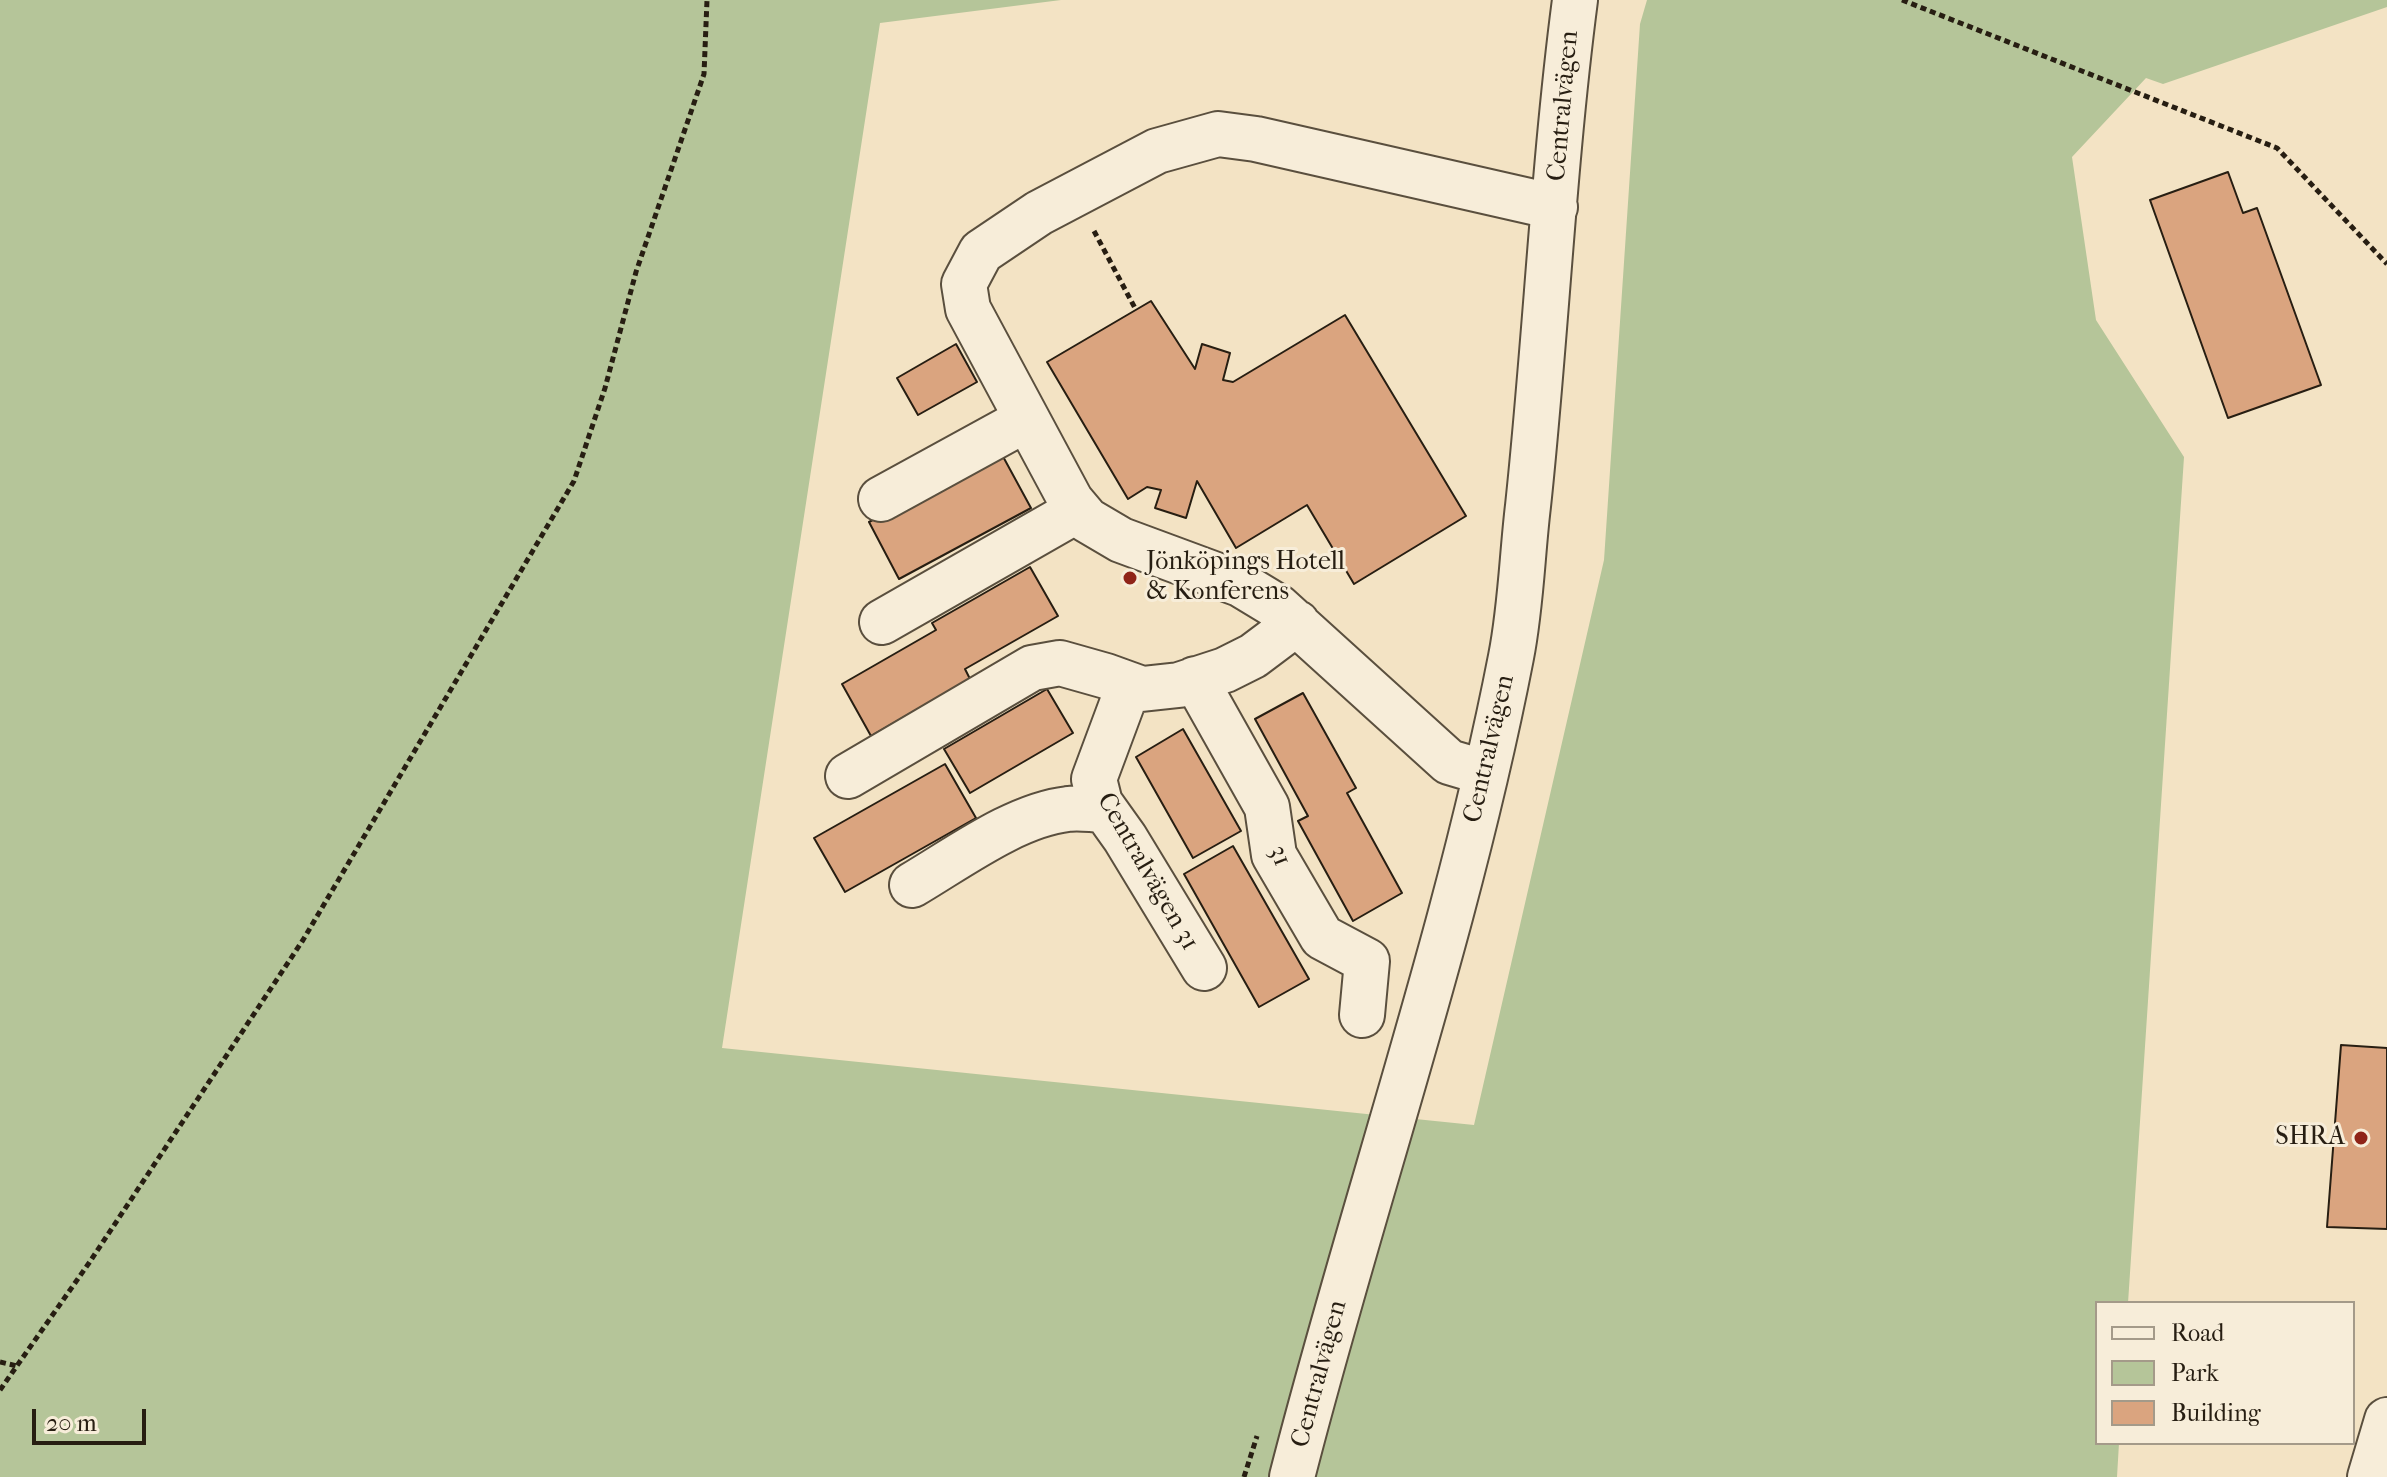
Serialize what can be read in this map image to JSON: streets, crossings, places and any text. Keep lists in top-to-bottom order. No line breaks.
{"streets":{"street":["Centralvägen","31","Centralvägen 31"]},"places":["Jönköpings Hotell & Konferens","SHRA"],"legend":["Road","Park","Building"],"scale_bar":"20 m"}
